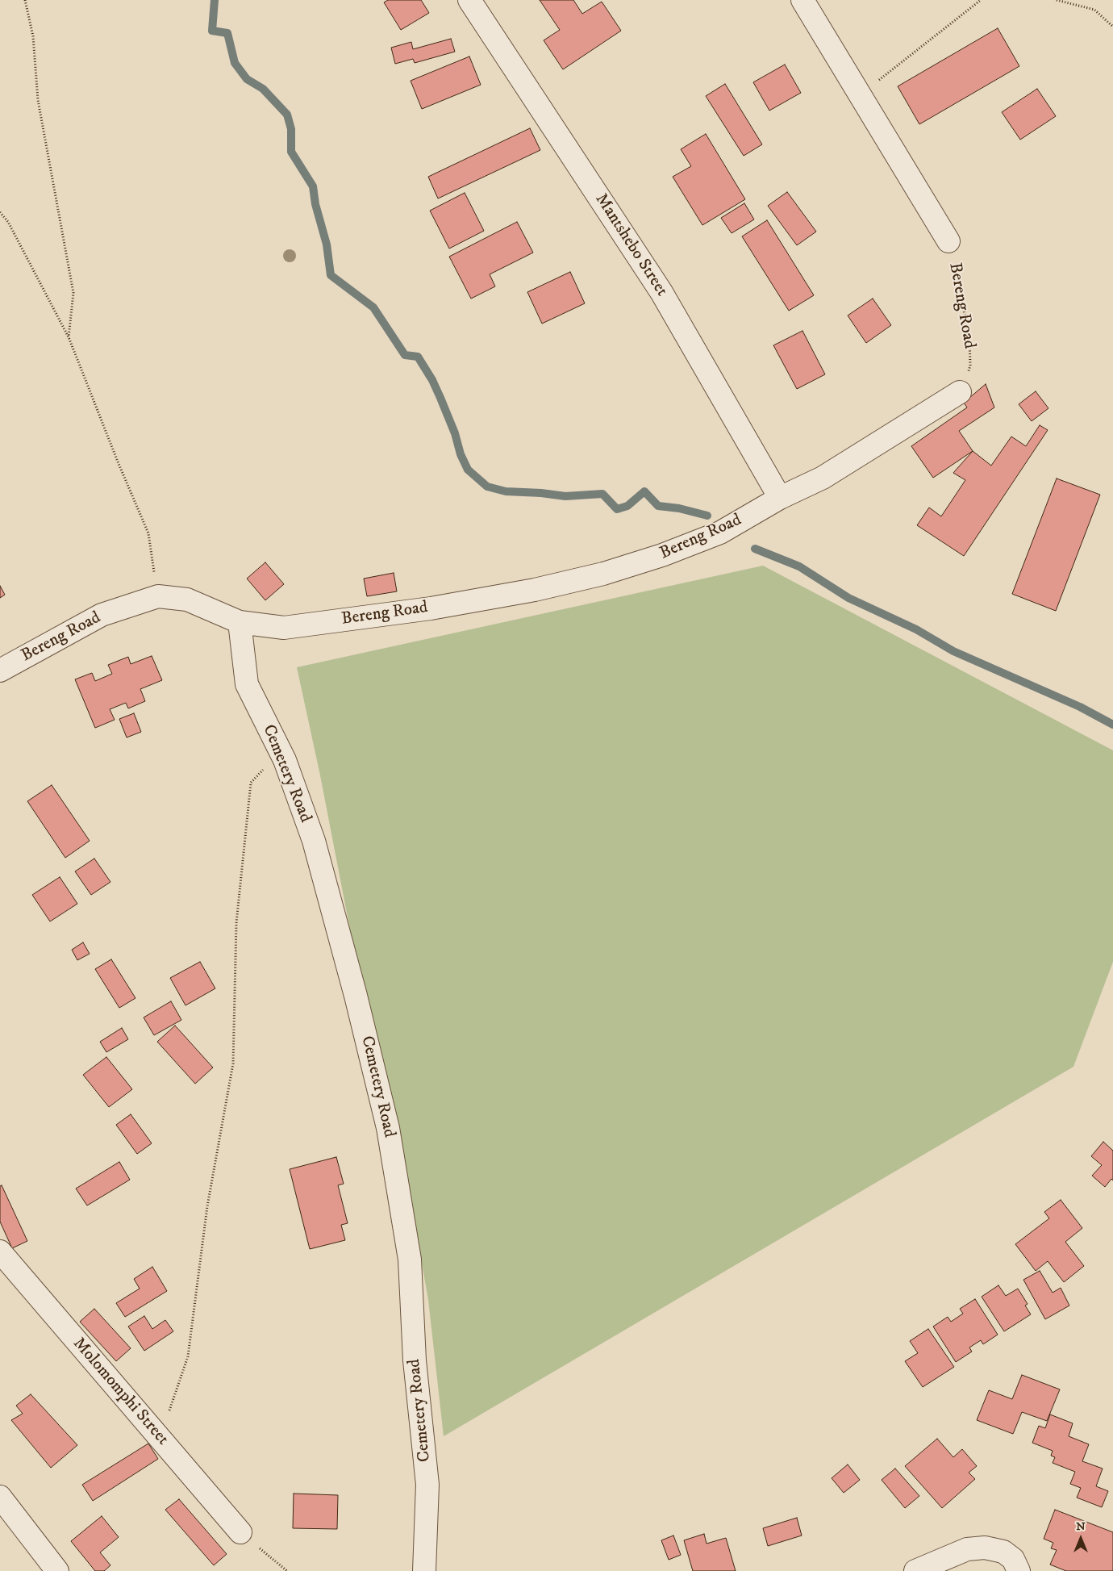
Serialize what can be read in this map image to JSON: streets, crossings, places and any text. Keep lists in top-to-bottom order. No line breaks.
{"streets":{"street":["Mantshebo Street","Bereng Road","Cemetery Road","Molomomphi Street"]},"crossings":[["Mantshebo Street","Bereng Road"],["Bereng Road","Cemetery Road"]],"north":"top"}
